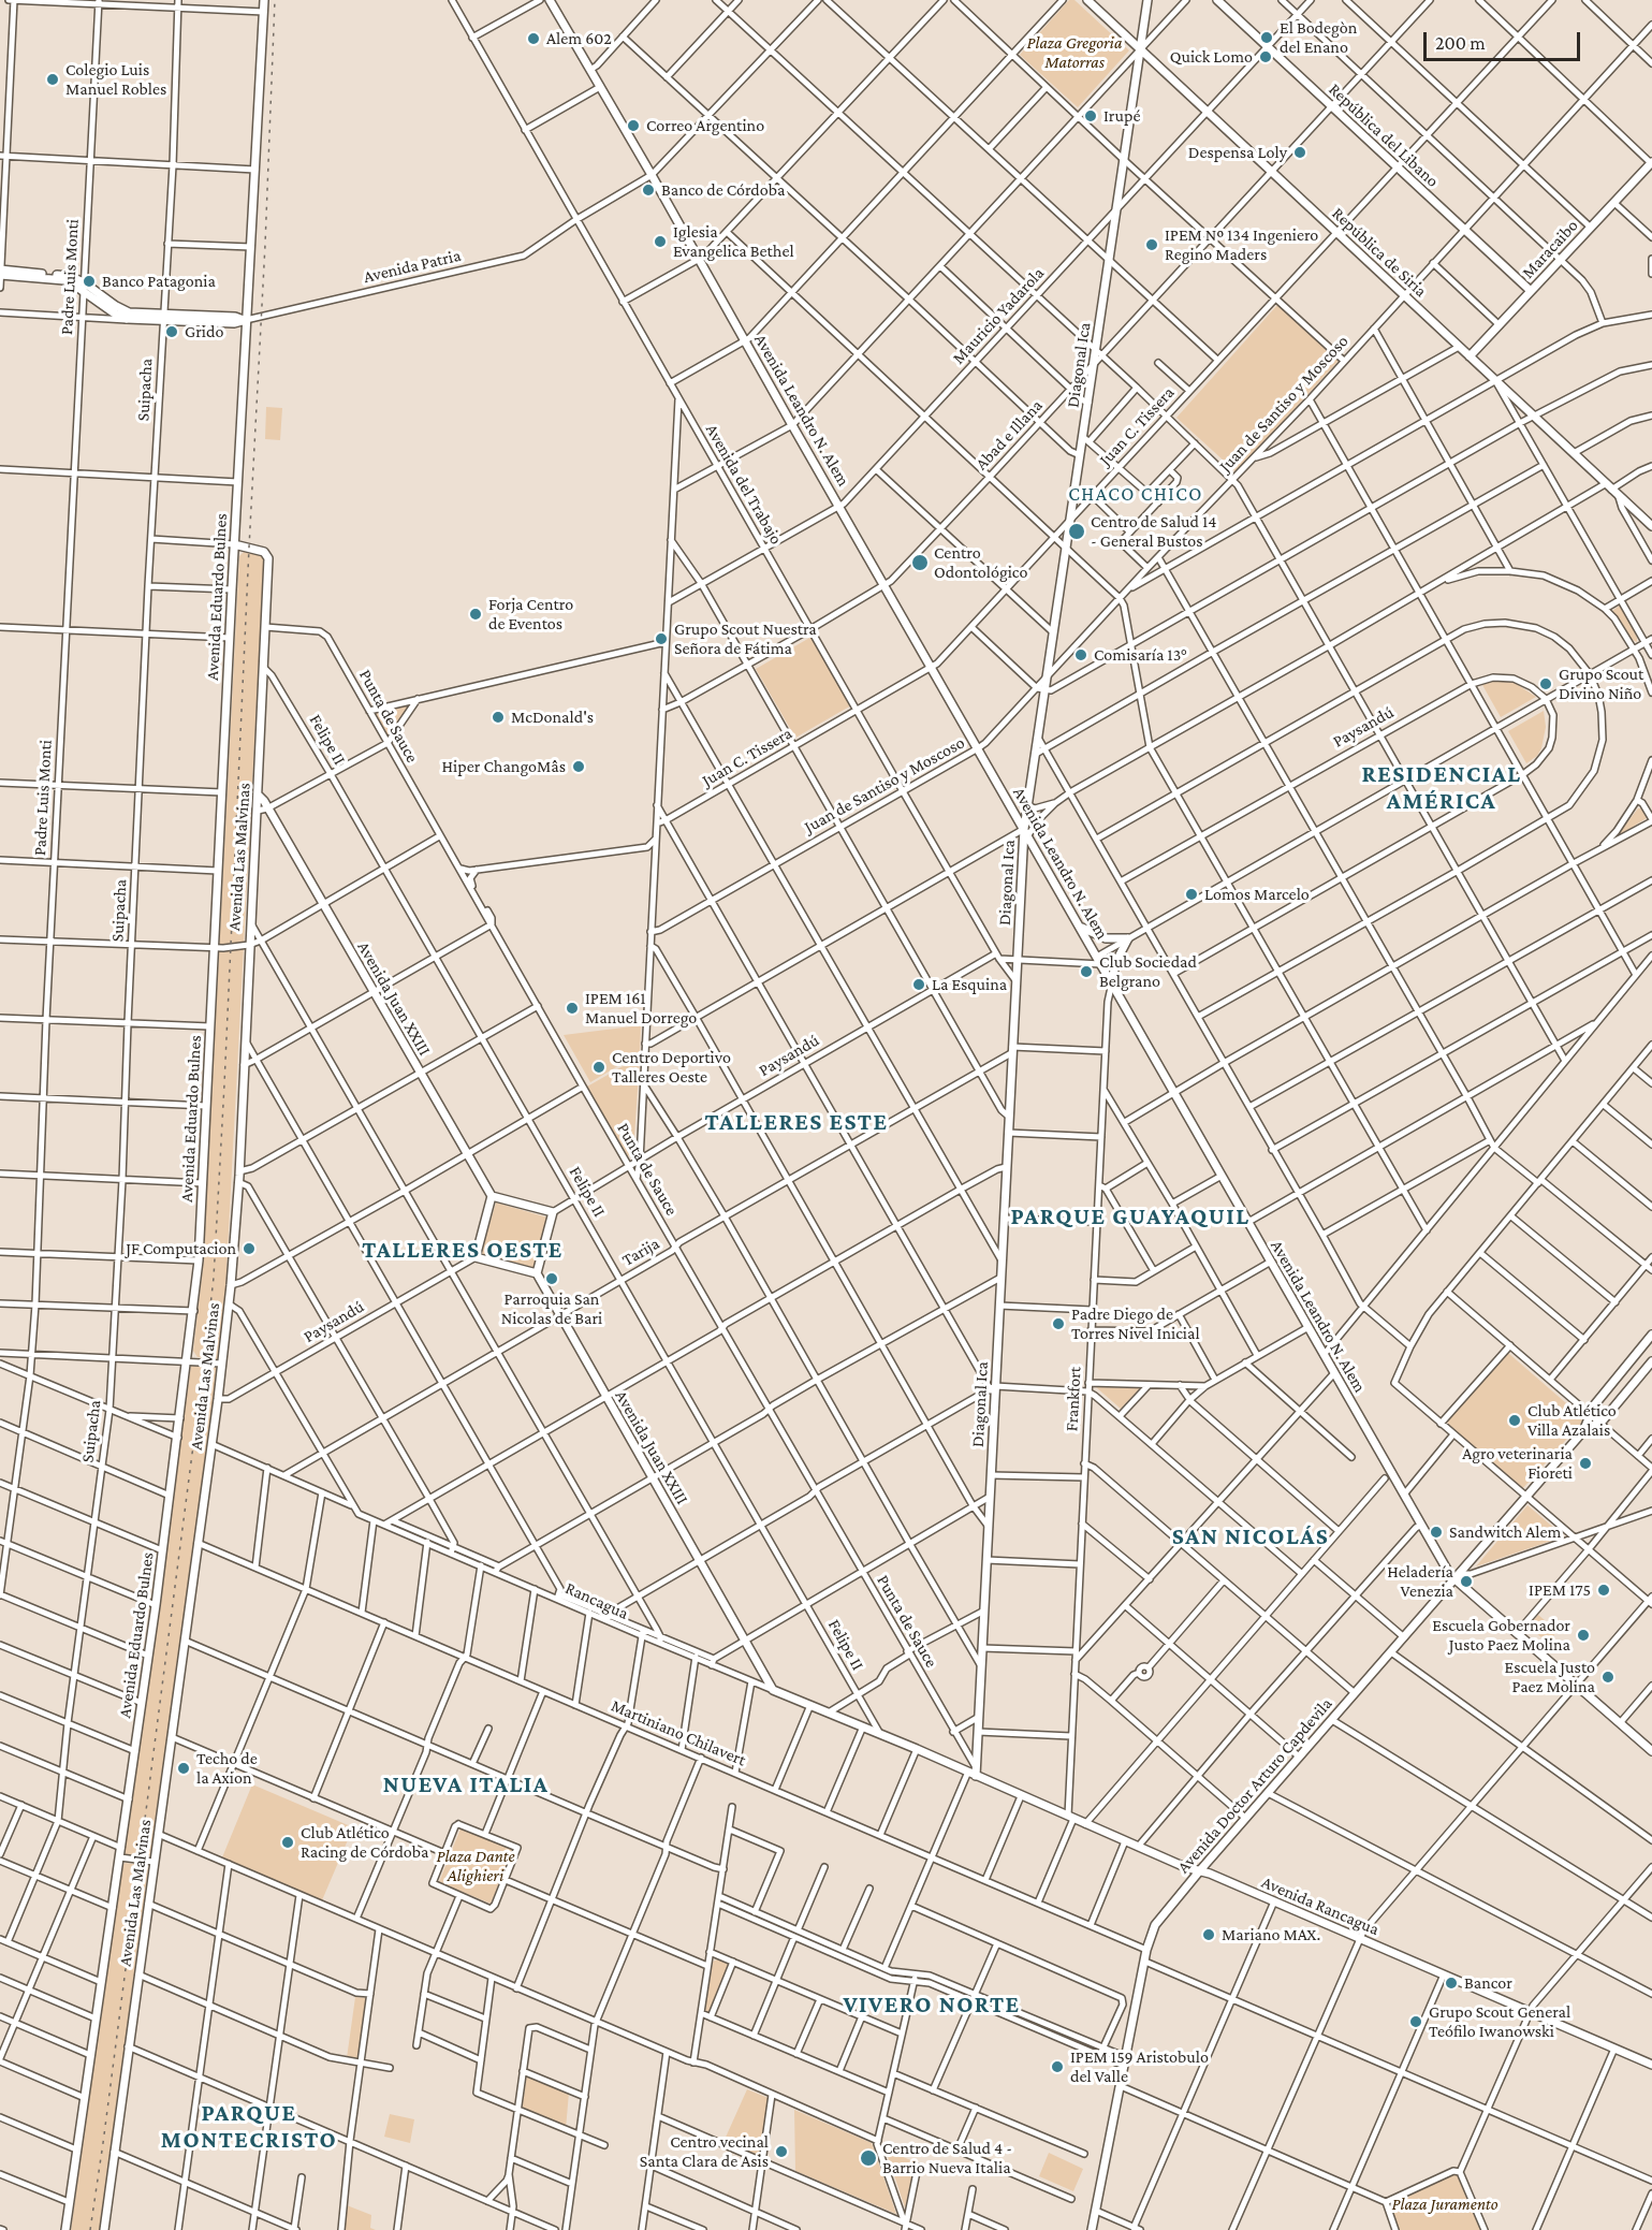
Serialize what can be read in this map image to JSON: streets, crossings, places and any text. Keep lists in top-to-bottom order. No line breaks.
{"streets":{"main road":["República del Libano","Maracaibo","República de Siria","Avenida Patria","Diagonal Ica","Avenida Leandro N. Alem","Avenida Eduardo Bulnes","Avenida Las Malvinas","Avenida Juan XXIII","Avenida Doctor Arturo Capdevila","Avenida Rancagua"],"street":["Padre Luis Monti","Mauricio Yadarola","Suipacha","Juan de Santiso y Moscoso","Juan C. Tissera","Abad e Illana","Avenida del Trabajo","Punta de Sauce","Paysandú","Felipe II","Tarija","Frankfort","Rancagua","Martiniano Chilavert"]},"crossings":[["República del Libano","Maracaibo"],["República del Libano","Mauricio Yadarola"],["República del Libano","Juan de Santiso y Moscoso"],["República del Libano","Juan C. Tissera"],["Maracaibo","República de Siria"],["República de Siria","Mauricio Yadarola"],["República de Siria","Diagonal Ica"],["República de Siria","Juan de Santiso y Moscoso"],["República de Siria","Juan C. Tissera"],["Avenida Patria","Padre Luis Monti"],["Avenida Patria","Suipacha"],["Avenida Patria","Avenida Leandro N. Alem"],["Avenida Patria","Avenida del Trabajo"],["Avenida Patria","Avenida Eduardo Bulnes"],["Mauricio Yadarola","Diagonal Ica"],["Mauricio Yadarola","Avenida Leandro N. Alem"],["Mauricio Yadarola","Avenida del Trabajo"],["Diagonal Ica","Juan de Santiso y Moscoso"],["Diagonal Ica","Avenida Leandro N. Alem"],["Diagonal Ica","Juan C. Tissera"],["Diagonal Ica","Abad e Illana"],["Diagonal Ica","Avenida del Trabajo"],["Diagonal Ica","Punta de Sauce"],["Diagonal Ica","Tarija"],["Diagonal Ica","Avenida Rancagua"],["Juan de Santiso y Moscoso","Avenida Leandro N. Alem"],["Juan de Santiso y Moscoso","Avenida del Trabajo"],["Avenida Leandro N. Alem","Juan C. Tissera"],["Avenida Leandro N. Alem","Abad e Illana"],["Avenida Leandro N. Alem","Frankfort"],["Avenida Leandro N. Alem","Avenida Doctor Arturo Capdevila"],["Juan C. Tissera","Avenida del Trabajo"],["Abad e Illana","Avenida del Trabajo"],["Avenida del Trabajo","Paysandú"],["Avenida Eduardo Bulnes","Avenida Las Malvinas"],["Punta de Sauce","Paysandú"],["Punta de Sauce","Avenida Las Malvinas"],["Punta de Sauce","Tarija"],["Punta de Sauce","Avenida Rancagua"],["Paysandú","Felipe II"],["Paysandú","Avenida Las Malvinas"],["Felipe II","Avenida Las Malvinas"],["Felipe II","Tarija"],["Avenida Las Malvinas","Avenida Juan XXIII"],["Avenida Las Malvinas","Rancagua"],["Avenida Las Malvinas","Martiniano Chilavert"],["Avenida Juan XXIII","Tarija"],["Tarija","Rancagua"],["Frankfort","Avenida Rancagua"],["Martiniano Chilavert","Avenida Doctor Arturo Capdevila"],["Avenida Doctor Arturo Capdevila","Avenida Rancagua"]],"districts":["CHACO CHICO","RESIDENCIAL AMÉRICA","TALLERES ESTE","PARQUE GUAYAQUIL","TALLERES OESTE","SAN NICOLÁS","NUEVA ITALIA","VIVERO NORTE","PARQUE MONTECRISTO"],"parks":["Plaza Gregoria Matorras","Plaza Dante Alighieri","Plaza Juramento"],"places":["El Bodegòn del Enano","Alem 602","Quick Lomo","Colegio Luis Manuel Robles","Irupé","Correo Argentino","Despensa Loly","Banco de Córdoba","Iglesia Evangelica Bethel","IPEM Nº 134 Ingeniero Regino Maders","Banco Patagonia","Grido","Centro de Salud 14 - General Bustos","Centro Odontológico","Forja Centro de Eventos","Grupo Scout Nuestra Señora de Fátima","Comisaría 13°","Grupo Scout Divino Niño","McDonald's","Hiper ChangoMâs","Lomos Marcelo","Club Sociedad Belgrano","La Esquina","IPEM 161 Manuel Dorrego","Centro Deportivo Talleres Oeste","JF Computacion","Parroquia San Nicolas de Bari","Padre Diego de Torres Nivel Inicial","Club Atlético Villa Azalais","Agro veterinaria Fioreti","Sandwitch Alem","Heladería Venezia","IPEM 175","Escuela Gobernador Justo Paez Molina","Escuela Justo Paez Molina","Techo de la Axion","Club Atlético Racing de Córdoba","Mariano MAX.","Bancor","Grupo Scout General Teófilo Iwanowski","IPEM 159 Aristobulo del Valle","Centro vecinal Santa Clara de Asis","Centro de Salud 4 - Barrio Nueva Italia"],"scale_bar":"200 m"}
